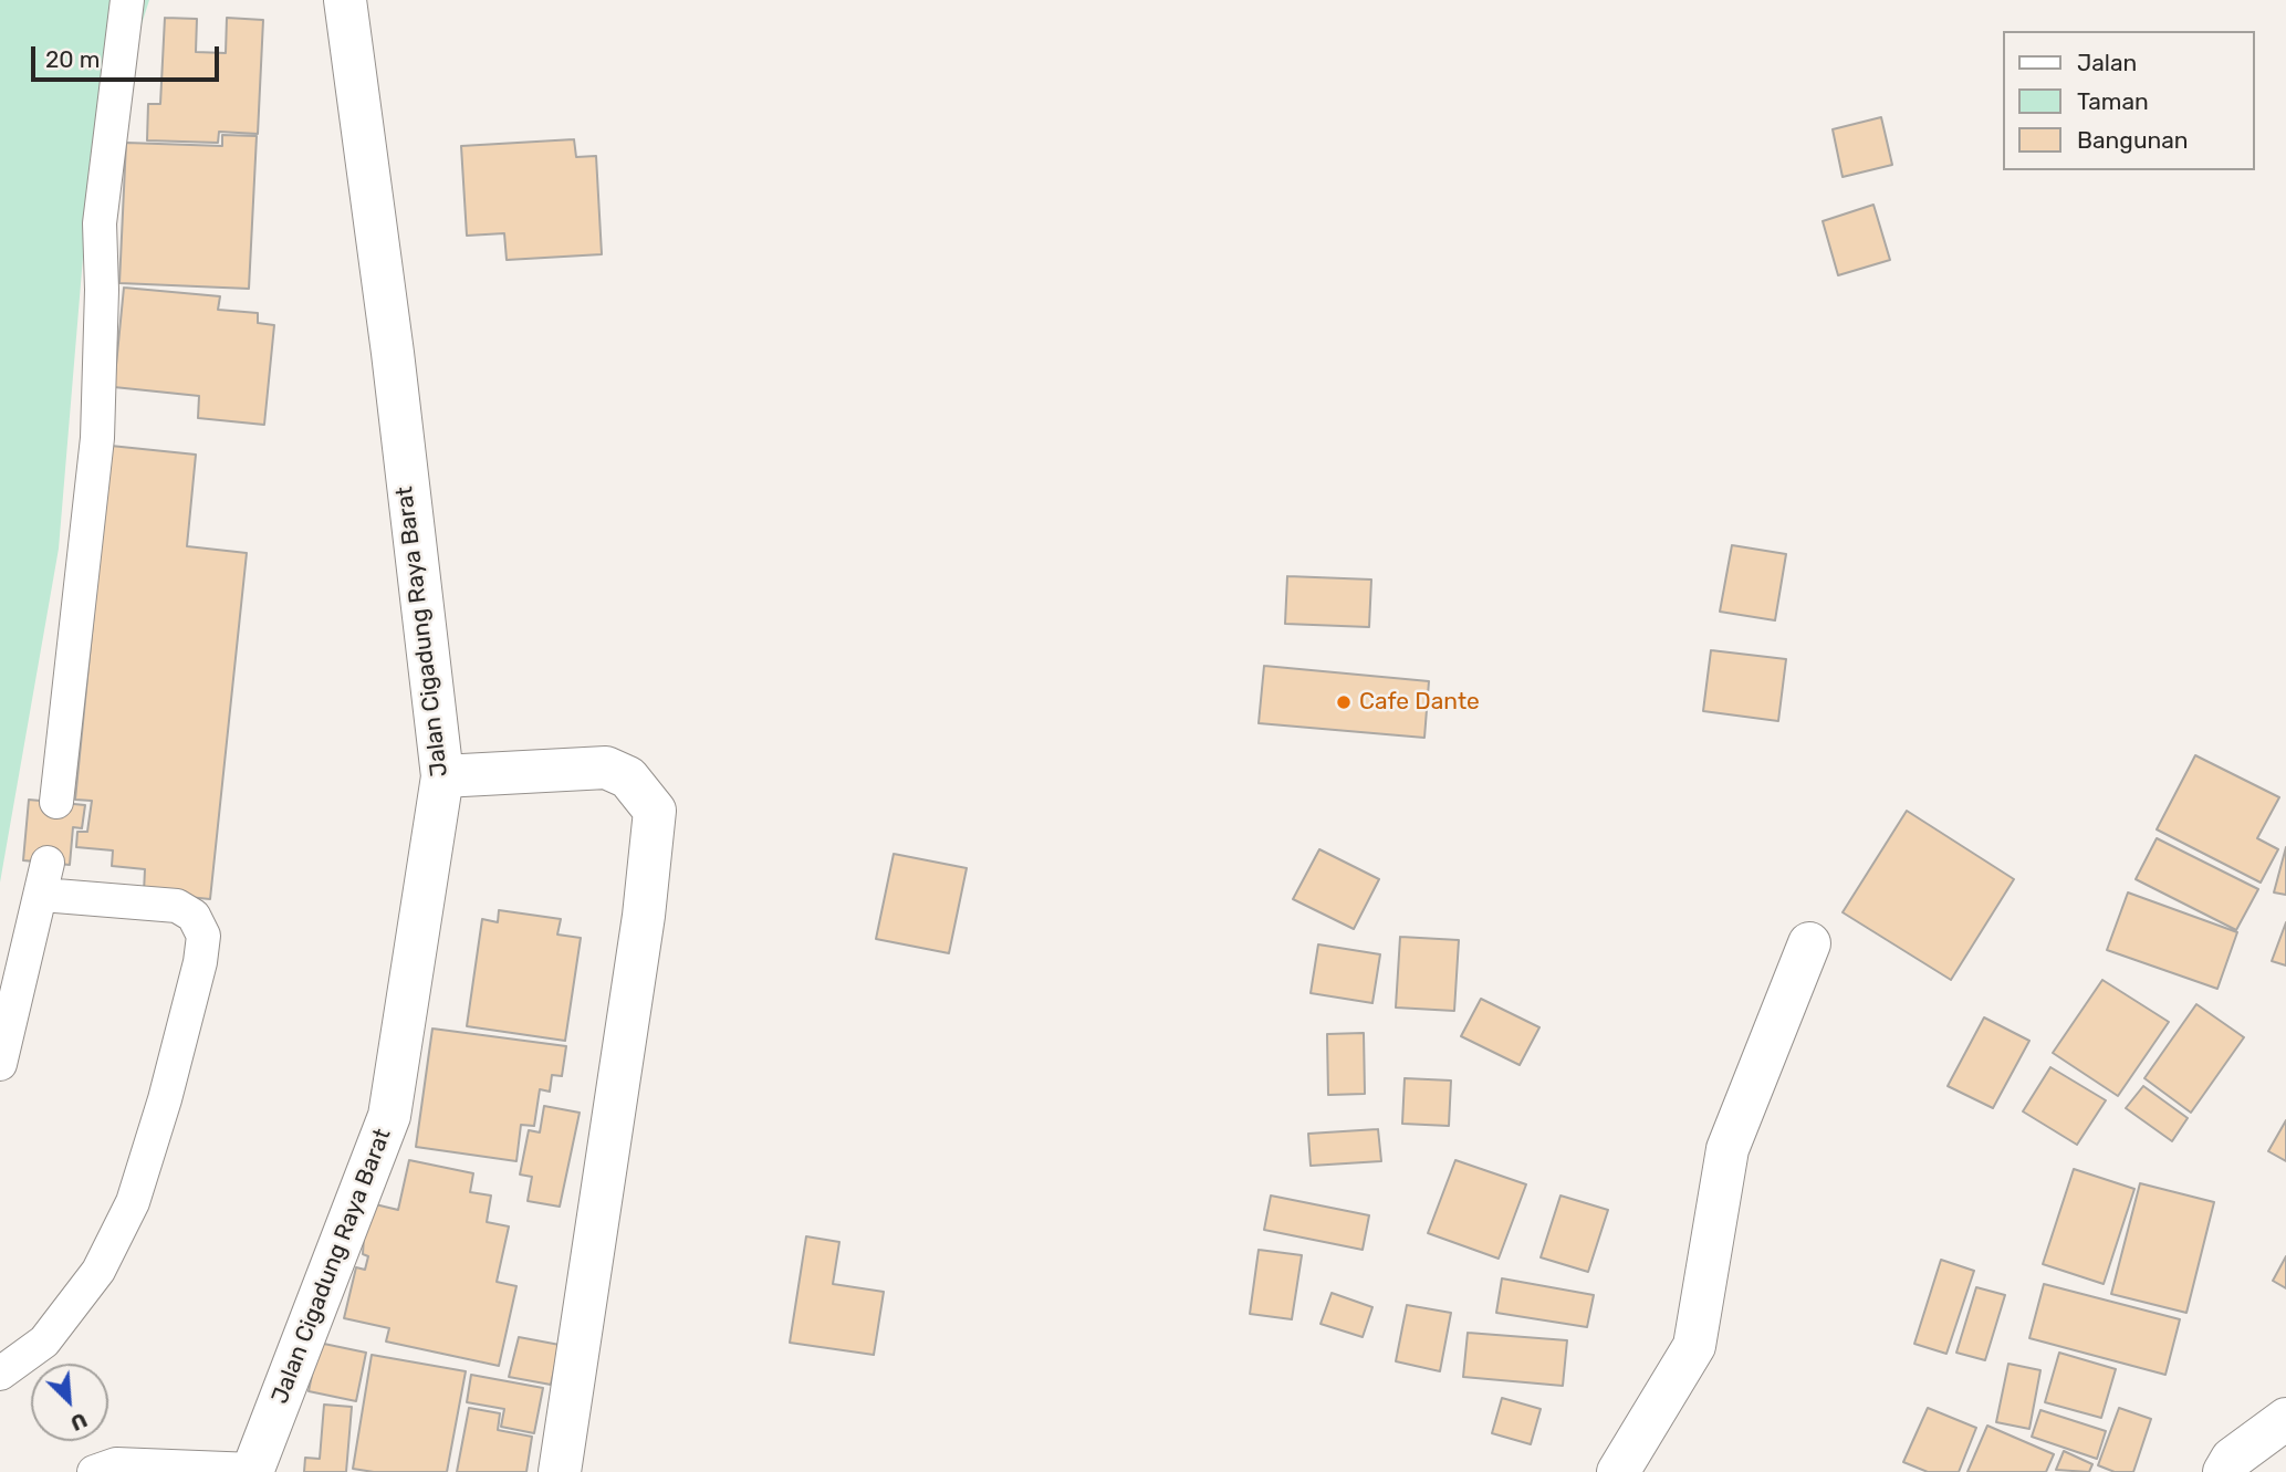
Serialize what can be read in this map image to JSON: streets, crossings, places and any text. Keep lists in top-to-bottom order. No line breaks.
{"streets":{"street":["Jalan Cigadung Raya Barat"]},"places":["Cafe Dante"],"legend":["Jalan","Taman","Bangunan"],"scale_bar":"20 m","north":"bottom right"}
